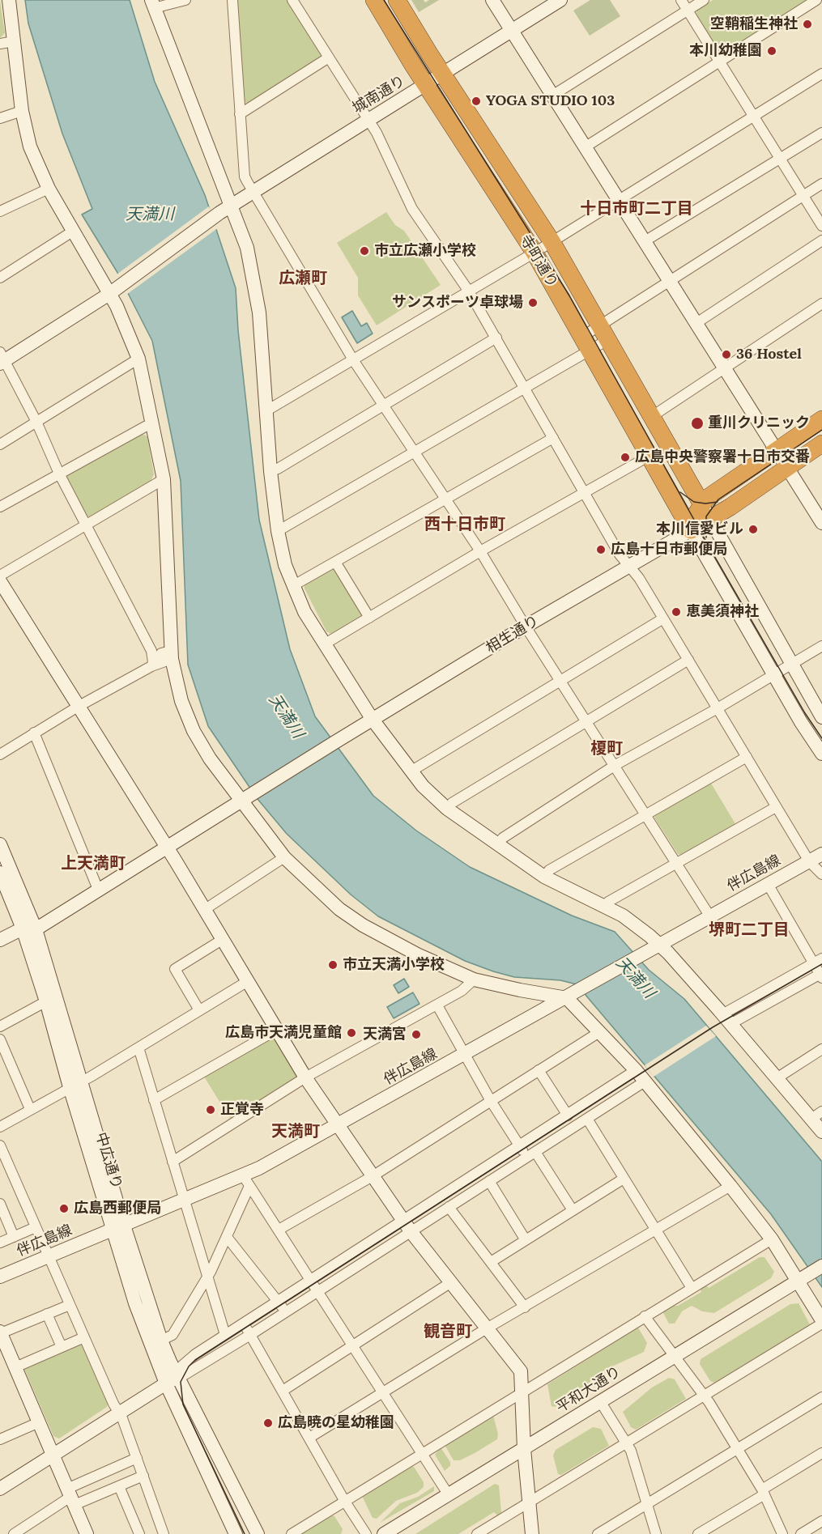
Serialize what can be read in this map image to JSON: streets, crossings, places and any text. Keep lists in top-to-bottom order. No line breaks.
{"streets":{"highway":["寺町通り","相生通り"],"street":["城南通り","伴広島線","平和大通り"]},"crossings":[["城南通り","寺町通り"],["寺町通り","相生通り"]],"districts":["十日市町二丁目","広瀬町","西十日市町","榎町","上天満町","堺町二丁目","天満町","観音町"],"water":["天満川"],"places":["空鞘稲生神社","本川幼稚園","YOGA STUDIO 103","市立広瀬小学校","サンスポーツ卓球場","36 Hostel","重川クリニック","広島中央警察署十日市交番","本川信愛ビル","広島十日市郵便局","恵美須神社","市立天満小学校","広島市天満児童館","天満宮","正覚寺","広島西郵便局","広島暁の星幼稚園"]}
